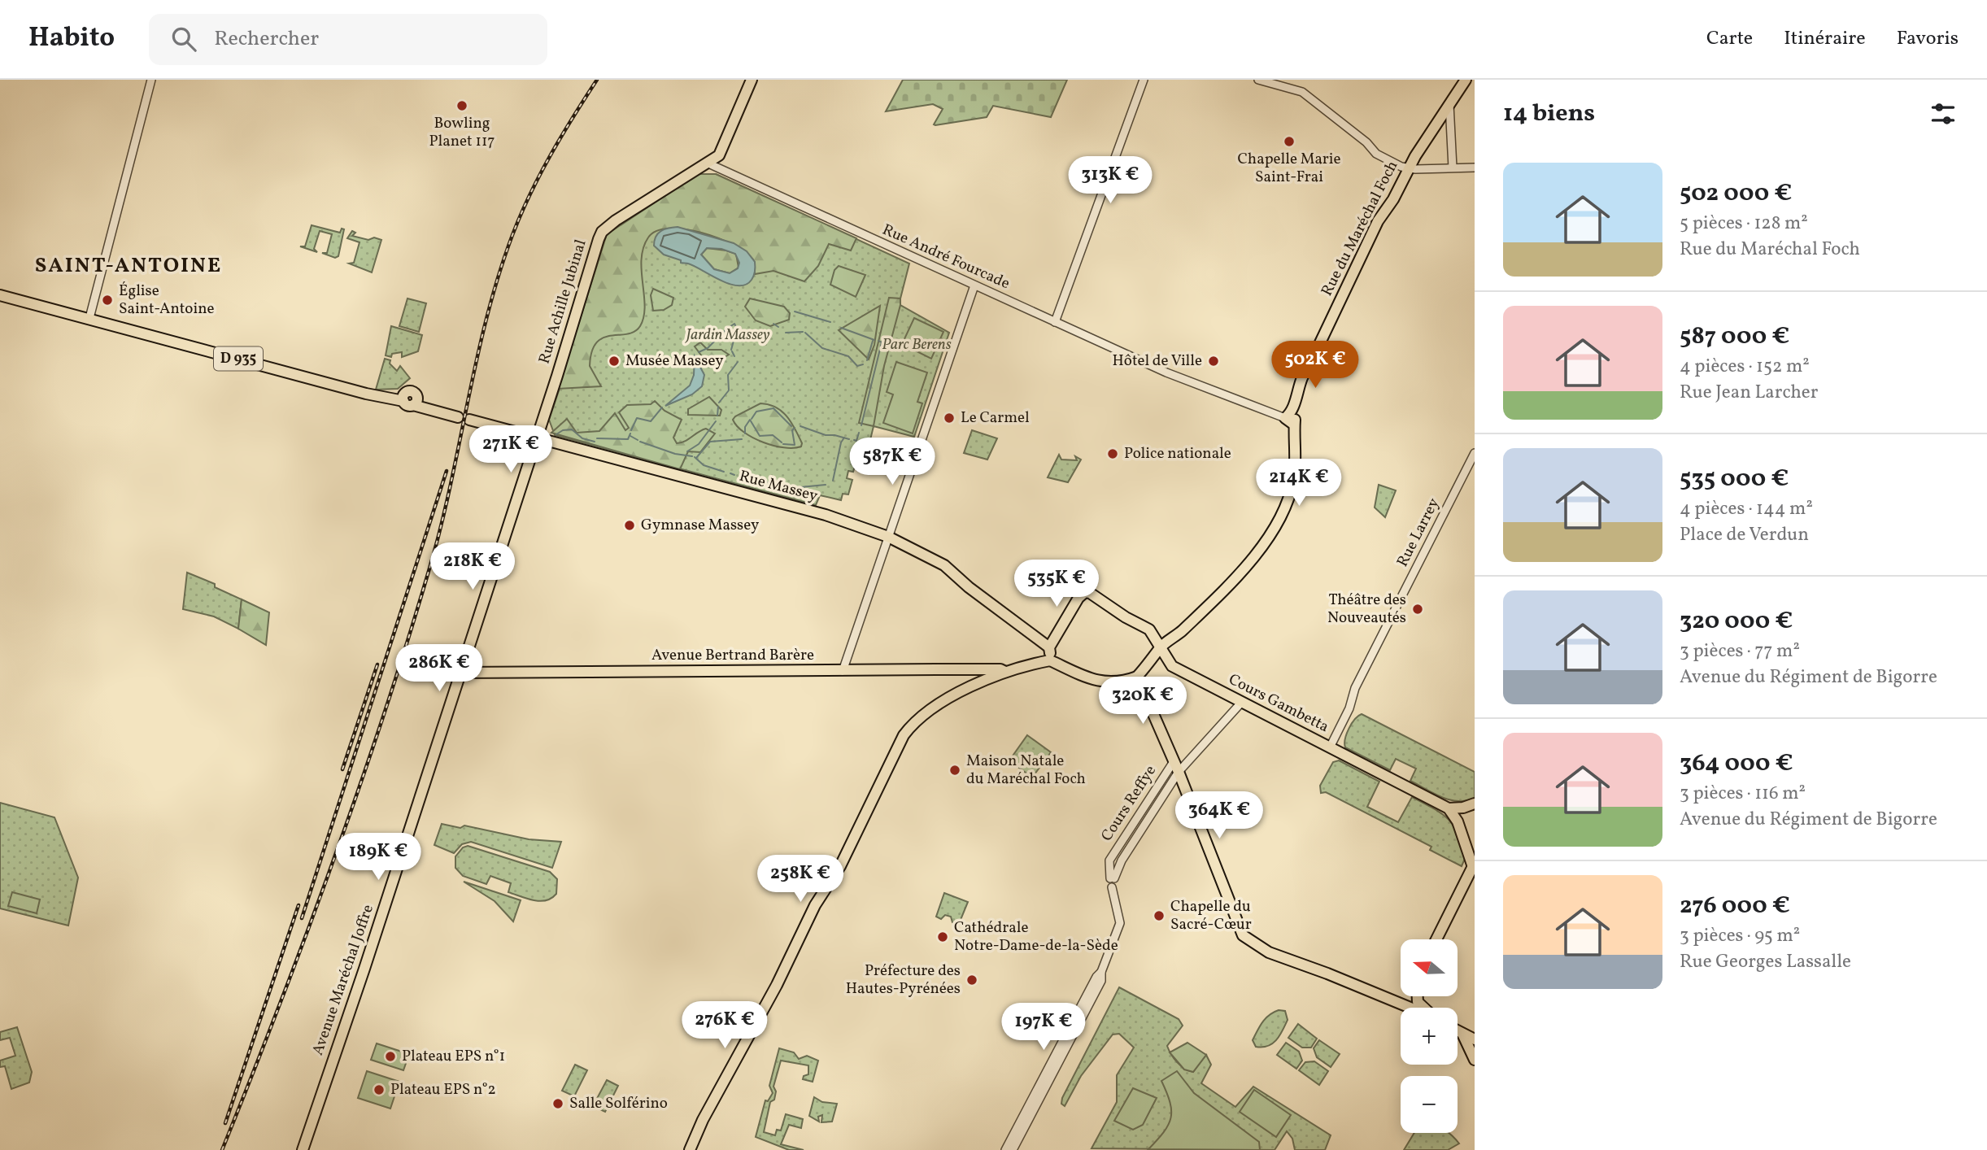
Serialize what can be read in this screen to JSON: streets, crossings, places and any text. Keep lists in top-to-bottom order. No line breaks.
{"streets":{"main road":["Rue du Maréchal Foch","Rue Achille Jubinal","D 935","Rue Massey","Avenue Bertrand Barère","Cours Gambetta","Avenue Maréchal Joffre"],"street":["Rue André Fourcade","Rue Larrey","Cours Reffye"]},"crossings":[["Rue du Maréchal Foch","Rue André Fourcade"],["Rue du Maréchal Foch","Cours Gambetta"],["Rue André Fourcade","Rue Achille Jubinal"],["Rue Achille Jubinal","Rue Massey"],["Rue Achille Jubinal","Avenue Maréchal Joffre"],["Rue Massey","Cours Gambetta"],["Rue Massey","Avenue Maréchal Joffre"],["Rue Larrey","Cours Gambetta"],["Avenue Bertrand Barère","Avenue Maréchal Joffre"]],"districts":["SAINT-ANTOINE"],"parks":["Jardin Massey","Parc Berens"],"places":["Bowling Planet 117","Chapelle Marie Saint-Frai","Église Saint-Antoine","Musée Massey","Hôtel de Ville","Le Carmel","Police nationale","Gymnase Massey","Théâtre des Nouveautés","Maison Natale du Maréchal Foch","Chapelle du Sacré-Cœur","Cathédrale Notre-Dame-de-la-Sède","Préfecture des Hautes-Pyrénées","Plateau EPS n°1","Plateau EPS n°2","Salle Solférino"],"north":"left","page":{"header":"Habito","search":"Rechercher","nav":["Carte","Itinéraire","Favoris"],"heading":"14 biens","list":[{"name":"502 000 €","note":"5 pièces · 128 m² · Rue du Maréchal Foch"},{"name":"587 000 €","note":"4 pièces · 152 m² · Rue Jean Larcher"},{"name":"535 000 €","note":"4 pièces · 144 m² · Place de Verdun"},{"name":"320 000 €","note":"3 pièces · 77 m² · Avenue du Régiment de Bigorre"},{"name":"364 000 €","note":"3 pièces · 116 m² · Avenue du Régiment de Bigorre"},{"name":"276 000 €","note":"3 pièces · 95 m² · Rue Georges Lassalle"}],"price":["313K €","502K €","271K €","587K €","214K €","218K €","535K €","286K €","320K €","364K €","189K €","258K €","276K €","197K €"],"map_buttons":["+","−"]}}
